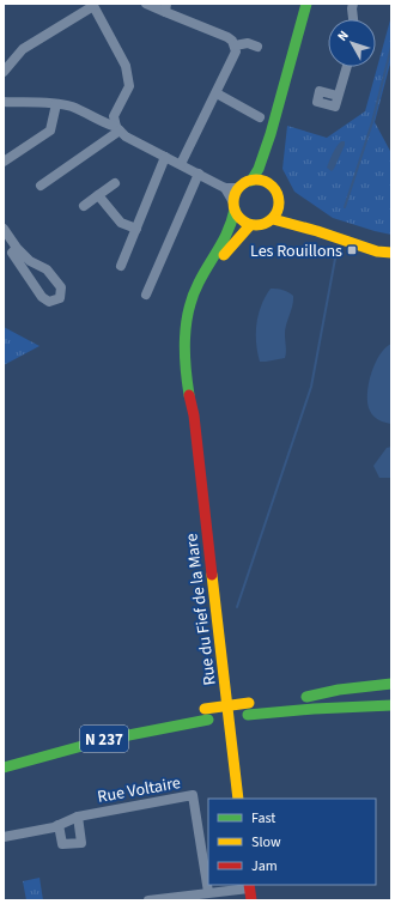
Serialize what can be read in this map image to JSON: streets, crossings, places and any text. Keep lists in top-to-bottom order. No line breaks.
{"streets":{"main road":["Rue du Fief de la Mare","N 237"],"street":["Rue Voltaire"]},"places":{"transit":["Les Rouillons"]},"legend":["Fast","Slow","Jam"],"north":"top left"}
